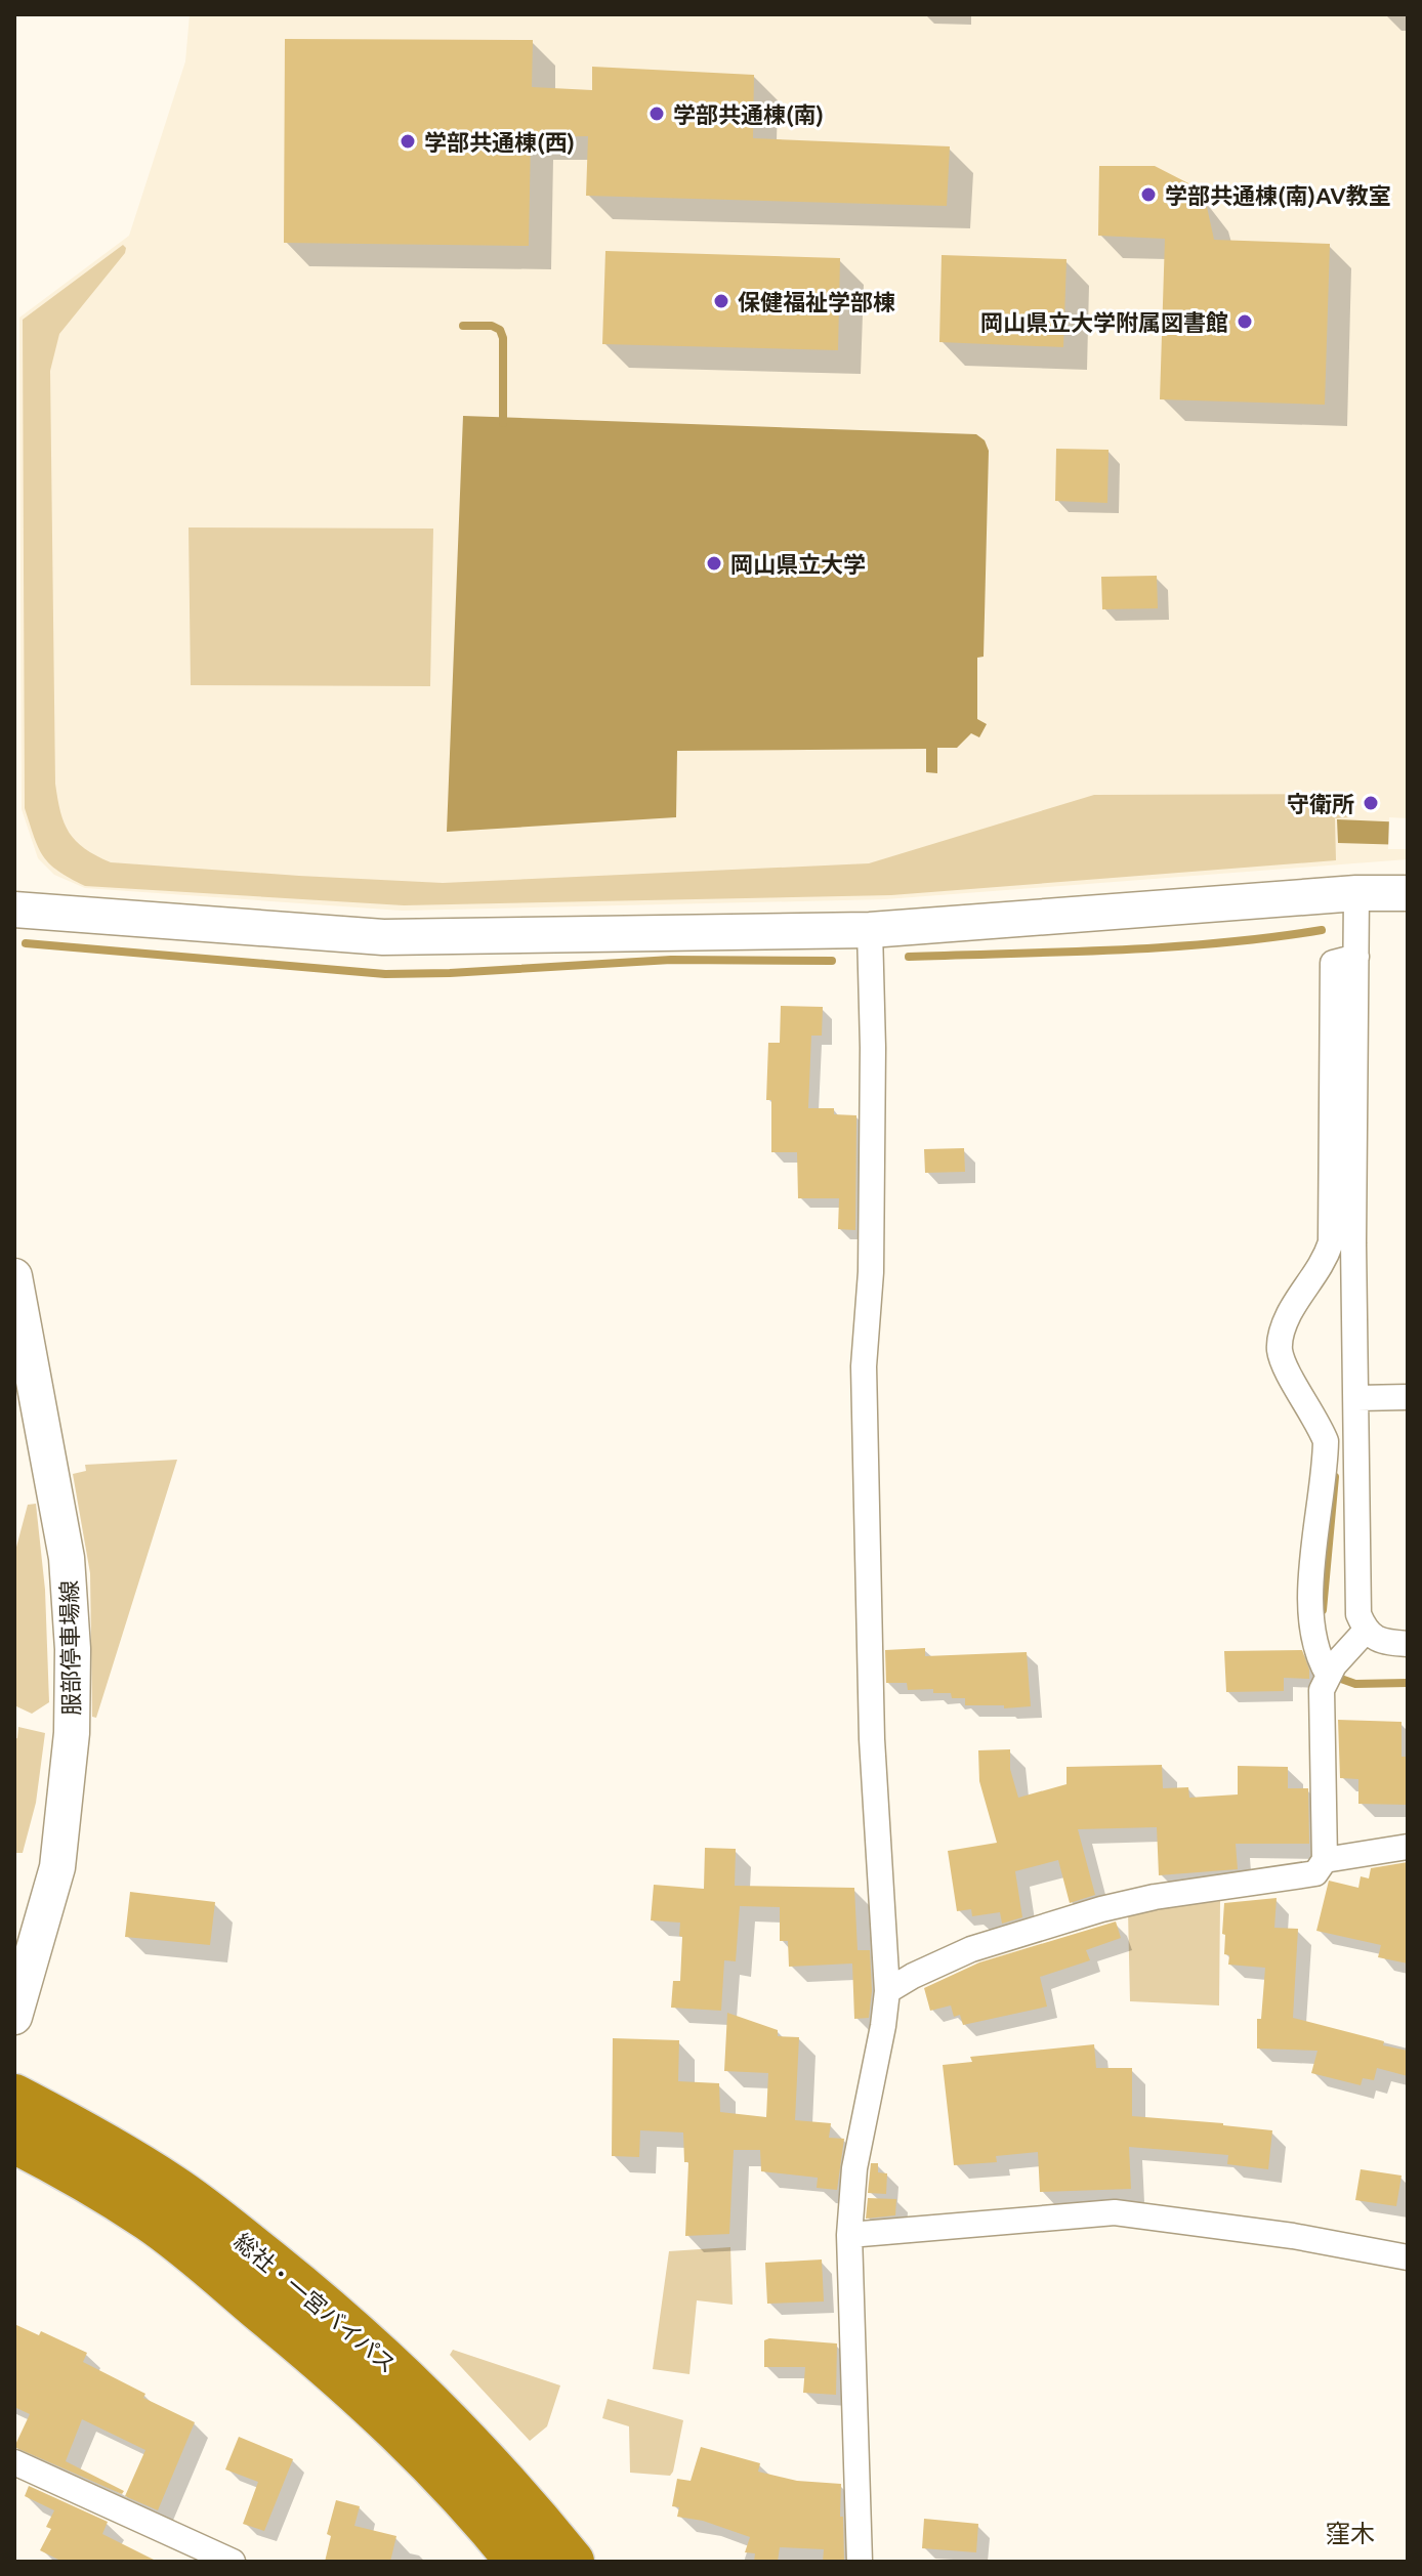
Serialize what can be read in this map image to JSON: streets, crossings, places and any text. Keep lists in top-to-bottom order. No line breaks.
{"streets":{"highway":["総社・一宮バイパス"],"street":["服部停車場線"]},"districts":["窪木"],"places":["学部共通棟(南)","学部共通棟(西)","学部共通棟(南)AV教室","保健福祉学部棟","岡山県立大学附属図書館","岡山県立大学","守衛所"]}
